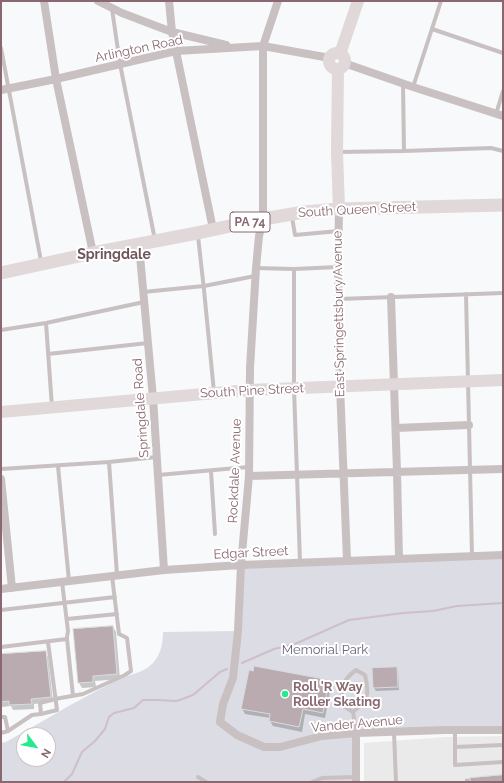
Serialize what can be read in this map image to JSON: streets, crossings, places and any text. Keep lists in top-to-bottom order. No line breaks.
{"streets":{"main road":["South Queen Street","PA 74"],"street":["Arlington Road","East Springettsbury Avenue","South Pine Street","Springdale Road","Rockdale Avenue","Edgar Street","Vander Avenue"]},"crossings":[["Arlington Road","East Springettsbury Avenue"],["Arlington Road","Rockdale Avenue"],["South Queen Street","East Springettsbury Avenue"],["South Queen Street","Springdale Road"],["South Queen Street","Rockdale Avenue"],["East Springettsbury Avenue","South Pine Street"],["East Springettsbury Avenue","Edgar Street"],["South Pine Street","Springdale Road"],["South Pine Street","Rockdale Avenue"],["Springdale Road","Edgar Street"],["Rockdale Avenue","Edgar Street"],["Rockdale Avenue","Vander Avenue"]],"districts":["Springdale"],"parks":["Memorial Park"],"places":["Roll 'R Way Roller Skating"],"north":"bottom right"}
